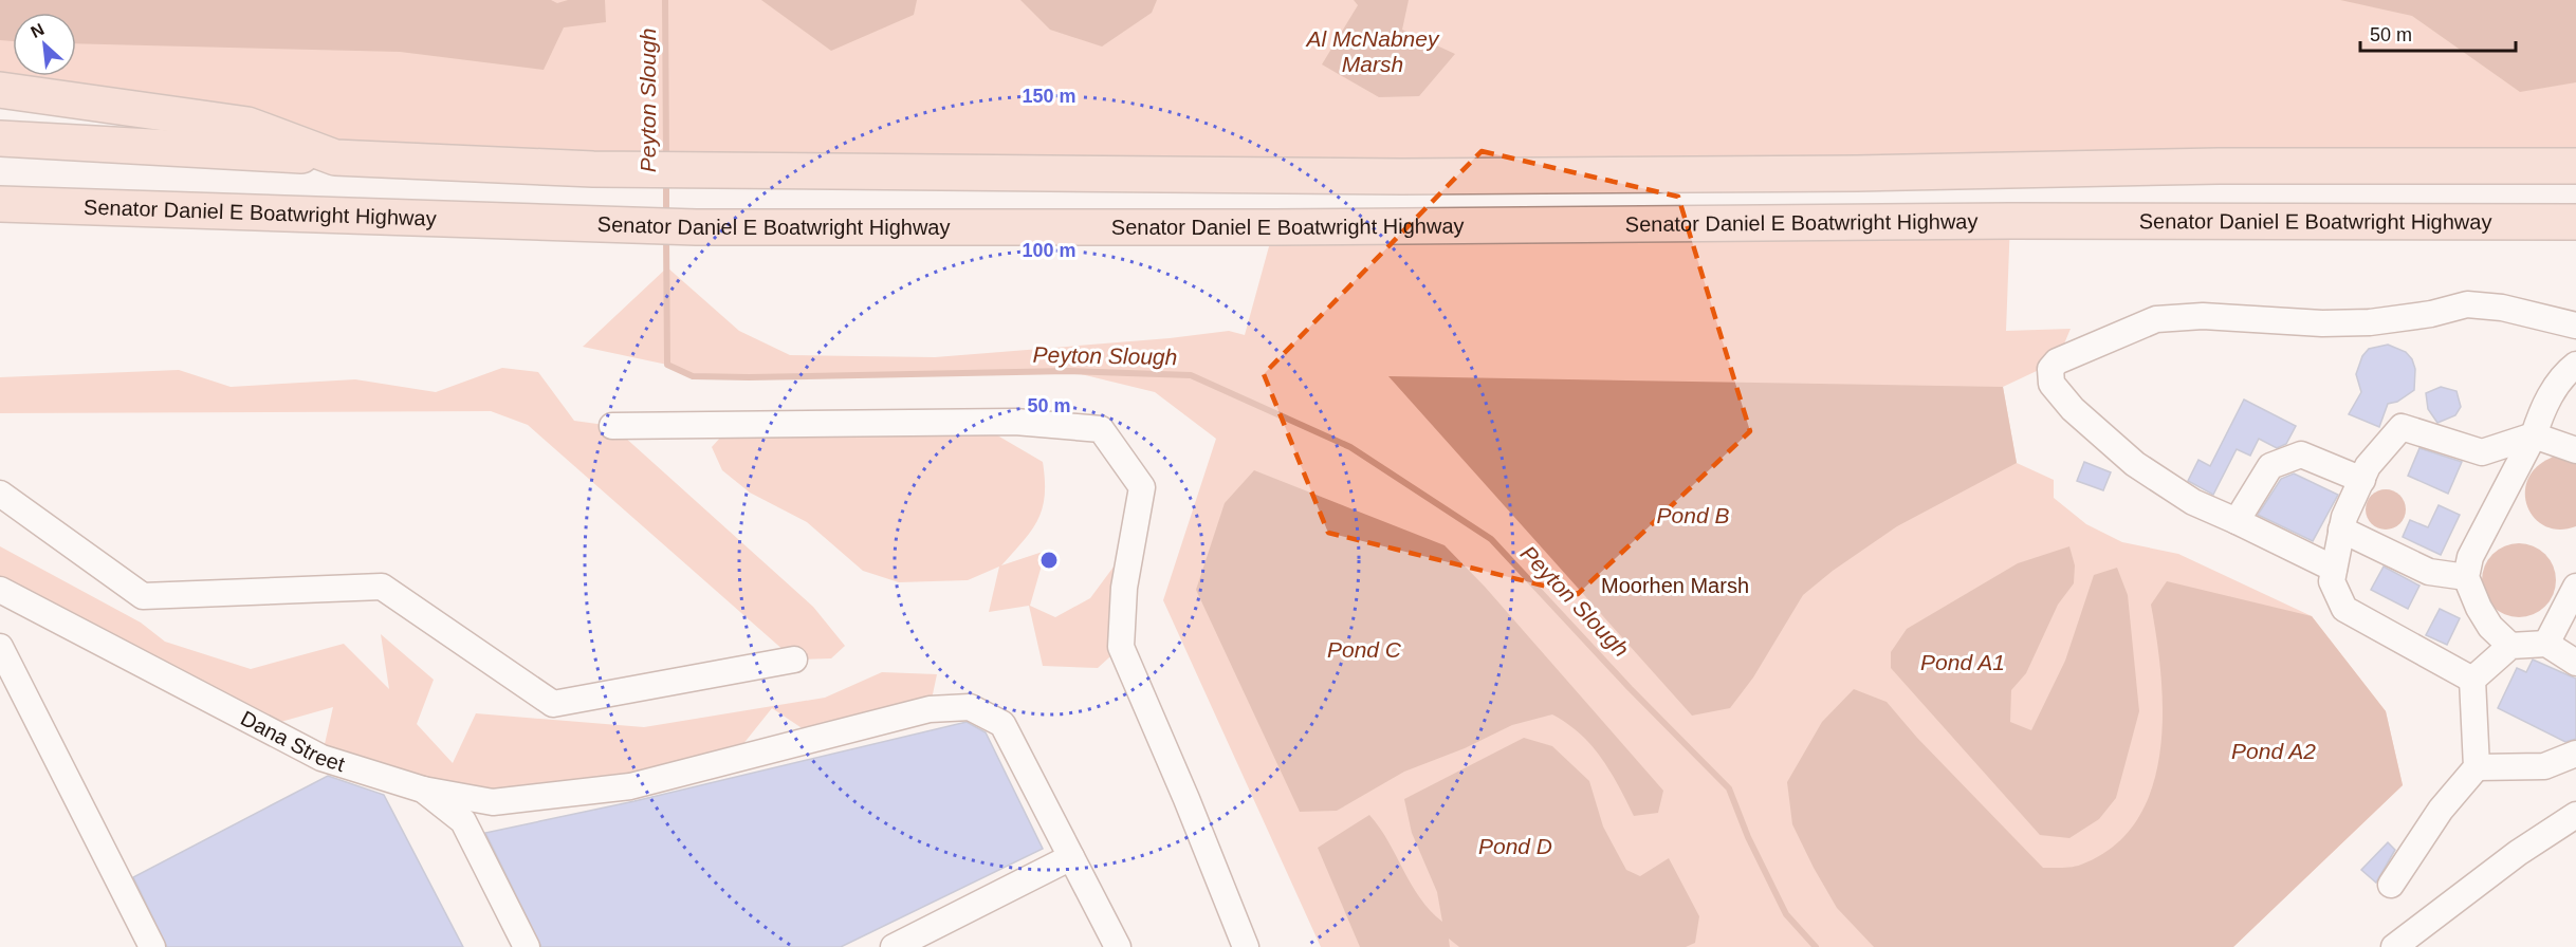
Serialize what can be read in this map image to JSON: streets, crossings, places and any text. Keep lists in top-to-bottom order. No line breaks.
{"streets":{"highway":["Senator Daniel E Boatwright Highway"],"street":["Dana Street"]},"water":["Al McNabney Marsh","Peyton Slough","Pond B","Pond C","Pond A1","Pond A2","Pond D"],"parks":["Moorhen Marsh"],"scale_bar":"50 m","north":"top left","rings":["150 m","100 m","50 m"]}
